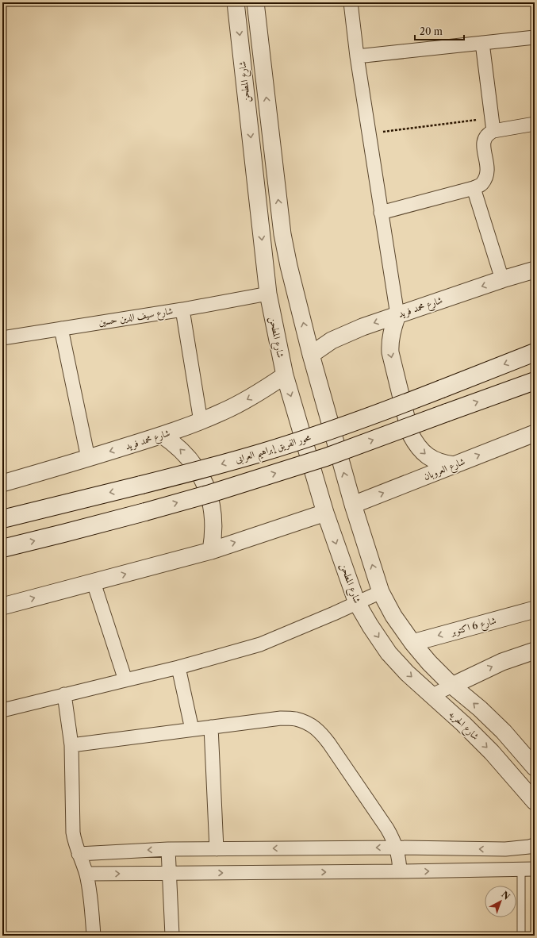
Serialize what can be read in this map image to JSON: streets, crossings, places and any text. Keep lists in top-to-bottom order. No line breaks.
{"streets":{"main road":["محور الفريق إبراهيم العرابى"],"street":["شارع المطحن","شارع محمد فريد","شارع سيف الدين حسين","شارع العروبان","شارع 6 اكتوبر","شارع الحريه"]},"crossings":[["شارع المطحن","شارع محمد فريد"],["شارع المطحن","شارع سيف الدين حسين"],["شارع المطحن","شارع العروبان"],["شارع المطحن","شارع 6 اكتوبر"],["شارع المطحن","شارع الحريه"]],"one_way":["شارع العروبان"],"scale_bar":"20 m","north":"top right"}
